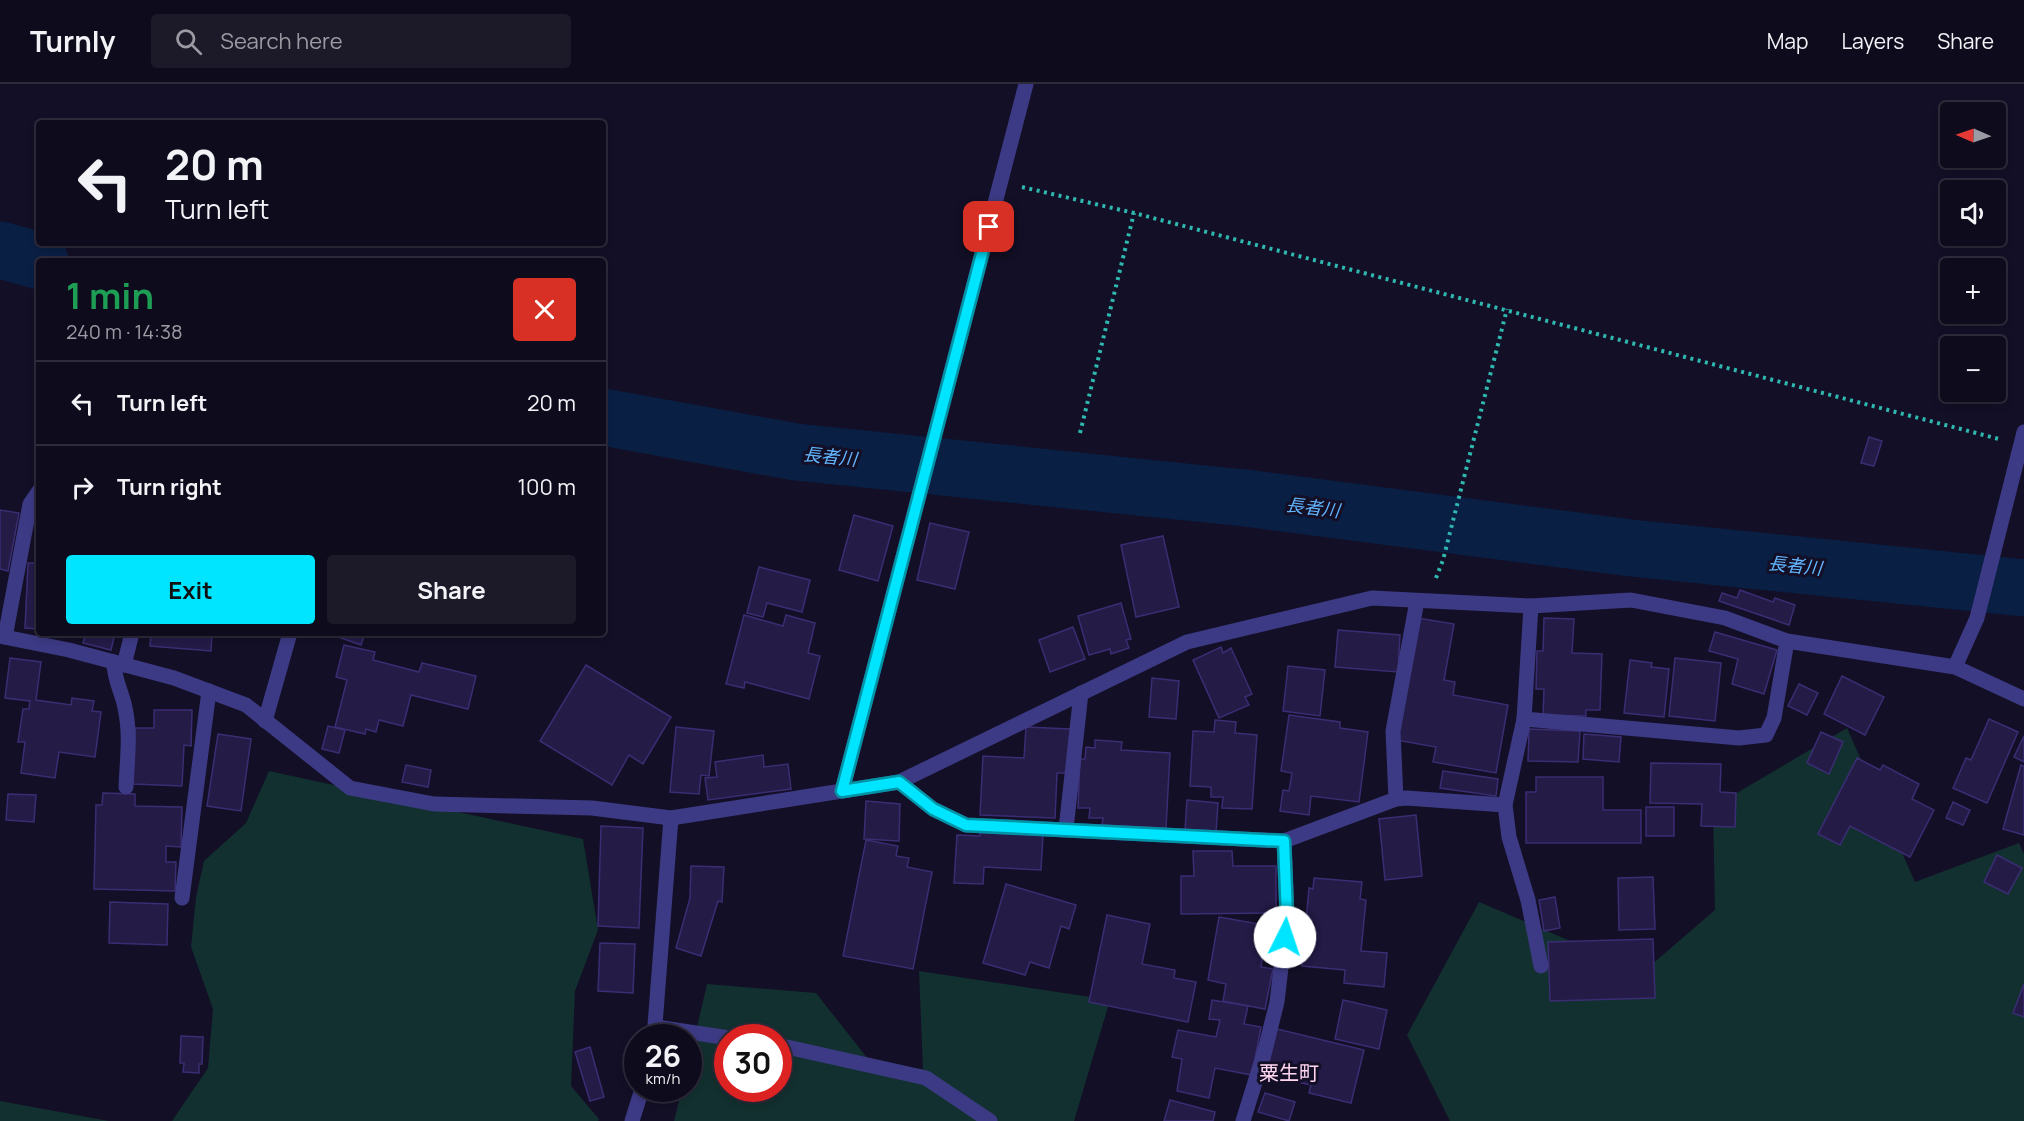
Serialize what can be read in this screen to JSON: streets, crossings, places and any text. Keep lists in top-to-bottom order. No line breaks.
{"districts":["粟生町"],"water":["長者川"],"north":"left","page":{"header":"Turnly","search":"Search here","nav":["Map","Layers","Share"],"map_buttons":["+","−"],"turn":["20 m","Turn left"],"heading":["1 min","240 m · 14:38"],"list":[{"name":"Turn left","value":"20 m"},{"name":"Turn right","value":"100 m"}],"buttons":["Exit","Share"],"speed":"26 km/h","limit":"30"}}
